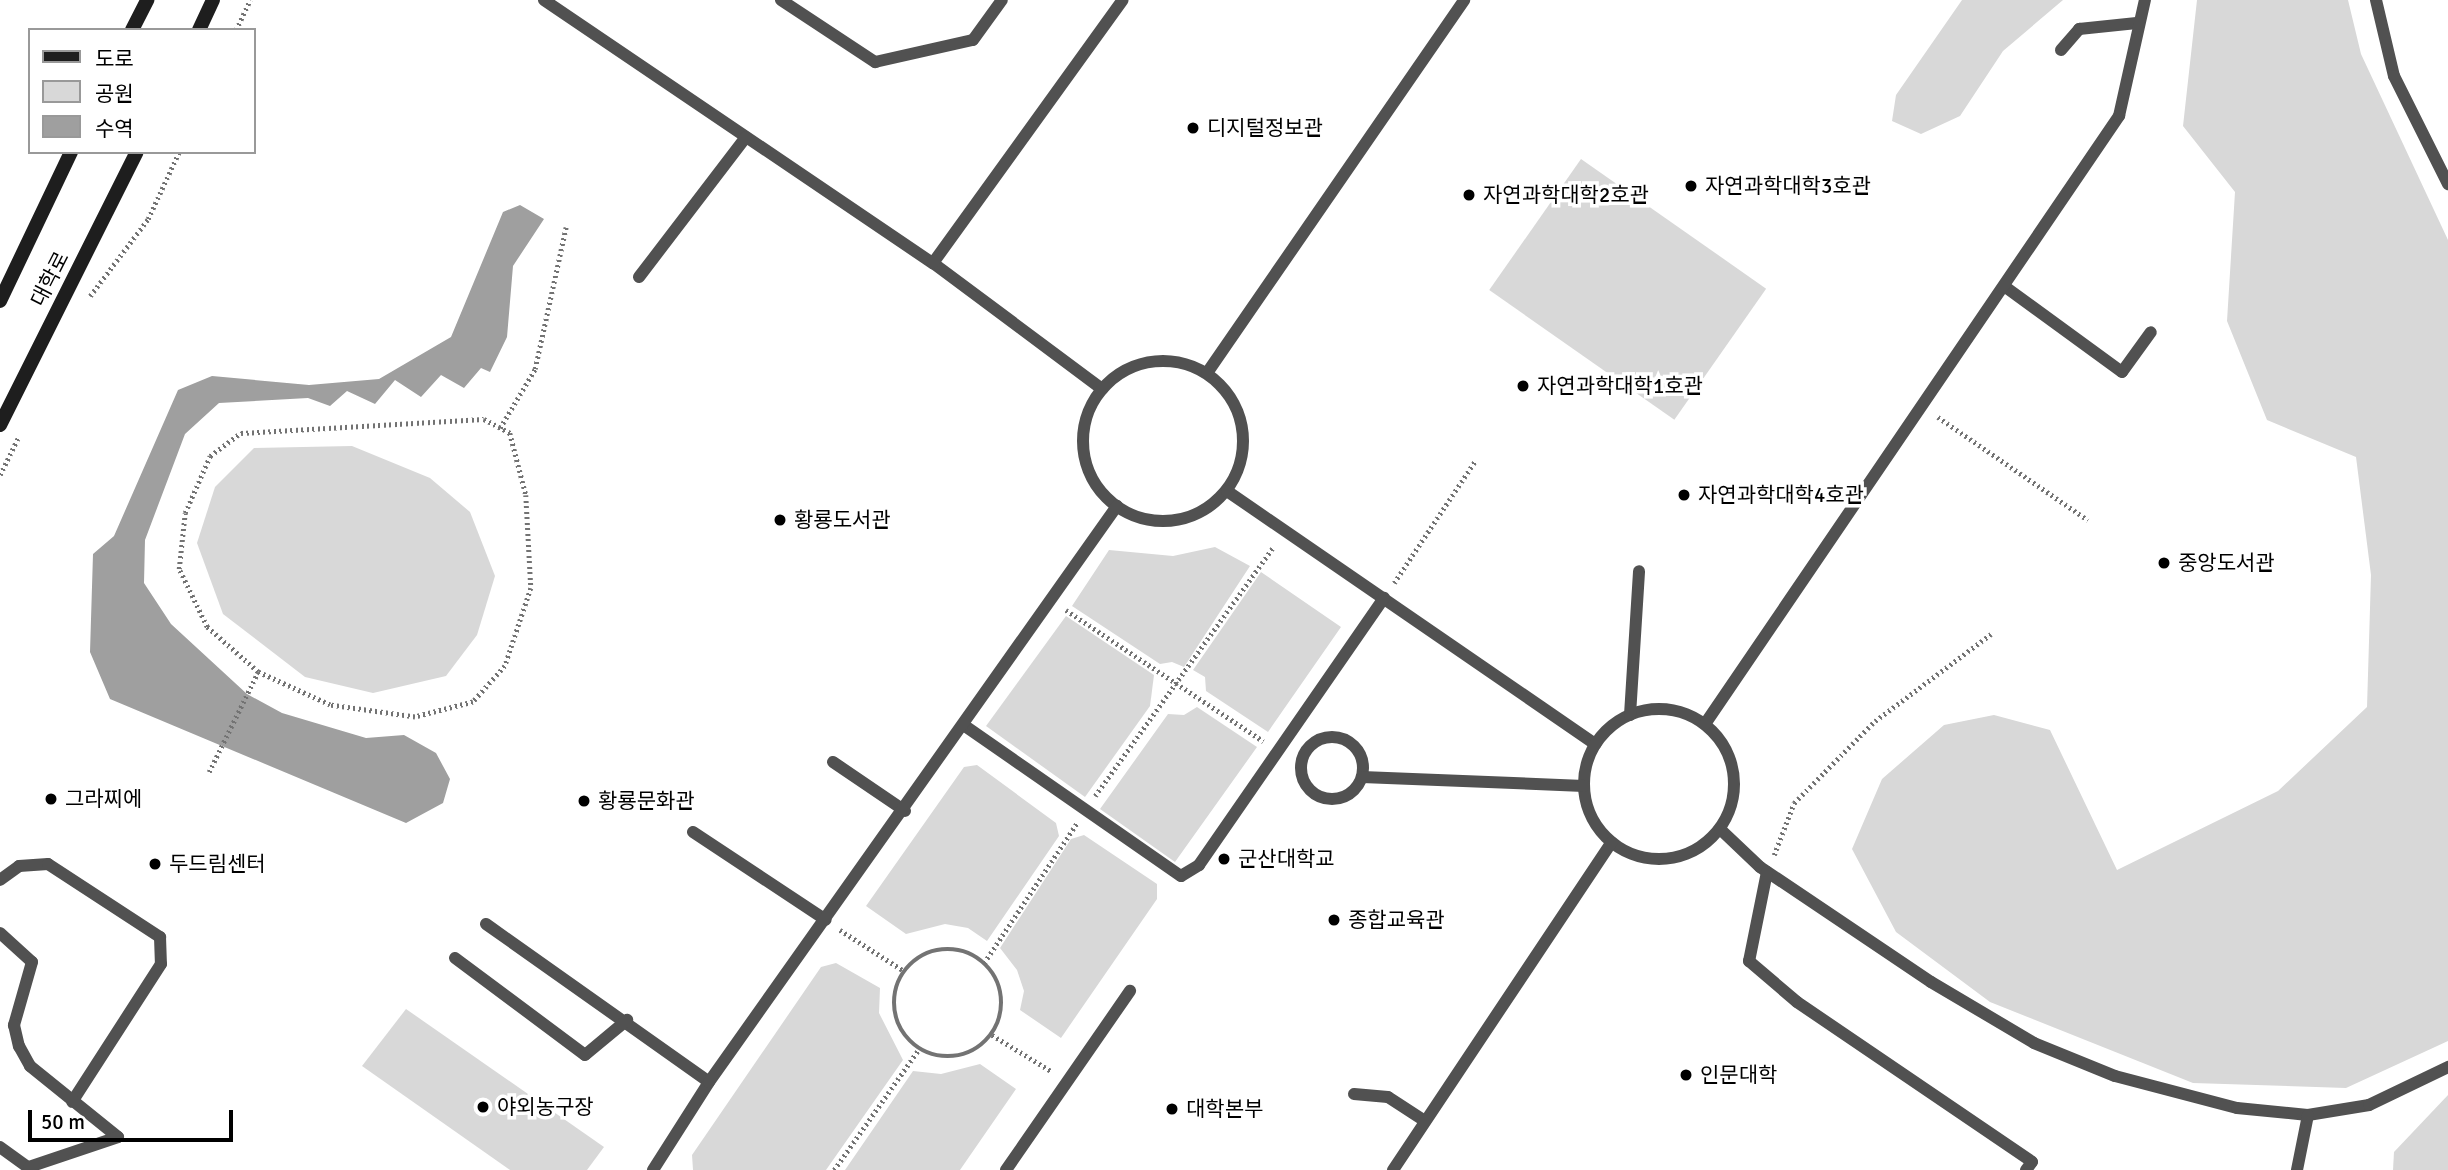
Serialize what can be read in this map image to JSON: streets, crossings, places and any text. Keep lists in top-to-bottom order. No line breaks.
{"streets":{"street":["대학로"]},"places":["디지털정보관","자연과학대학3호관","자연과학대학2호관","자연과학대학1호관","자연과학대학4호관","황룡도서관","중앙도서관","그라찌에","황룡문화관","군산대학교","두드림센터","종합교육관","인문대학","야외농구장","대학본부"],"legend":["도로","공원","수역"],"scale_bar":"50 m"}
